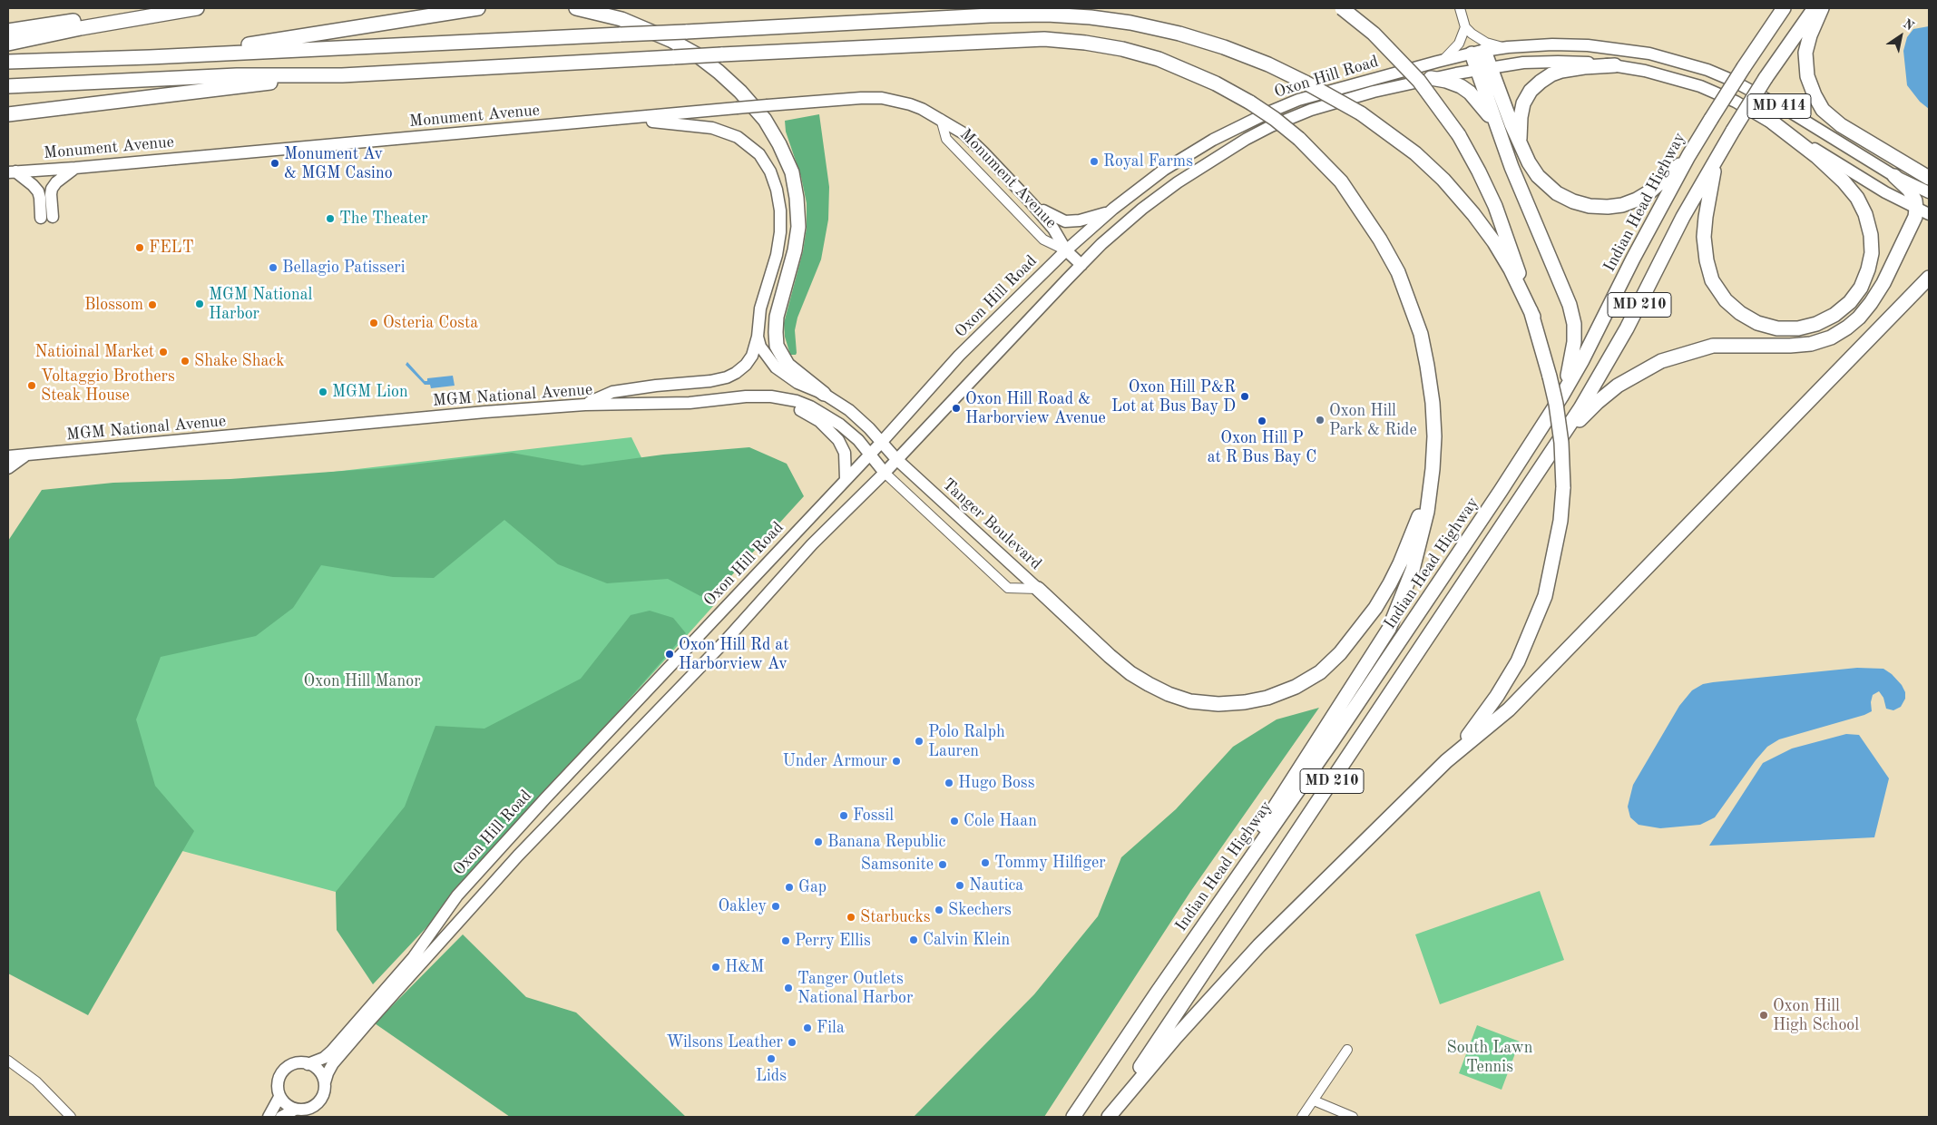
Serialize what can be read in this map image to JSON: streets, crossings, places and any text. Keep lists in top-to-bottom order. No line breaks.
{"streets":{"highway":["Indian Head Highway","MD 210"],"main road":["Oxon Hill Road","MD 414","Monument Avenue","MGM National Avenue","Tanger Boulevard"]},"crossings":[["Oxon Hill Road","MD 414"],["Oxon Hill Road","Monument Avenue"],["Oxon Hill Road","MGM National Avenue"],["Oxon Hill Road","Tanger Boulevard"],["MGM National Avenue","Tanger Boulevard"]],"parks":["Oxon Hill Manor","South Lawn Tennis"],"places":["Royal Farms","Monument Av & MGM Casino","The Theater","FELT","Bellagio Patisseri","MGM National Harbor","Blossom","Osteria Costa","Natioinal Market","Shake Shack","Voltaggio Brothers Steak House","MGM Lion","Oxon Hill P&R Lot at Bus Bay D","Oxon Hill Road & Harborview Avenue","Oxon Hill Park & Ride","Oxon Hill P at R Bus Bay C","Oxon Hill Rd at Harborview Av","Polo Ralph Lauren","Under Armour","Hugo Boss","Fossil","Cole Haan","Banana Republic","Tommy Hilfiger","Samsonite","Nautica","Gap","Oakley","Skechers","Starbucks","Calvin Klein","Perry Ellis","H&M","Tanger Outlets National Harbor","Oxon Hill High School","Fila","Wilsons Leather","Lids"],"north":"top right"}
